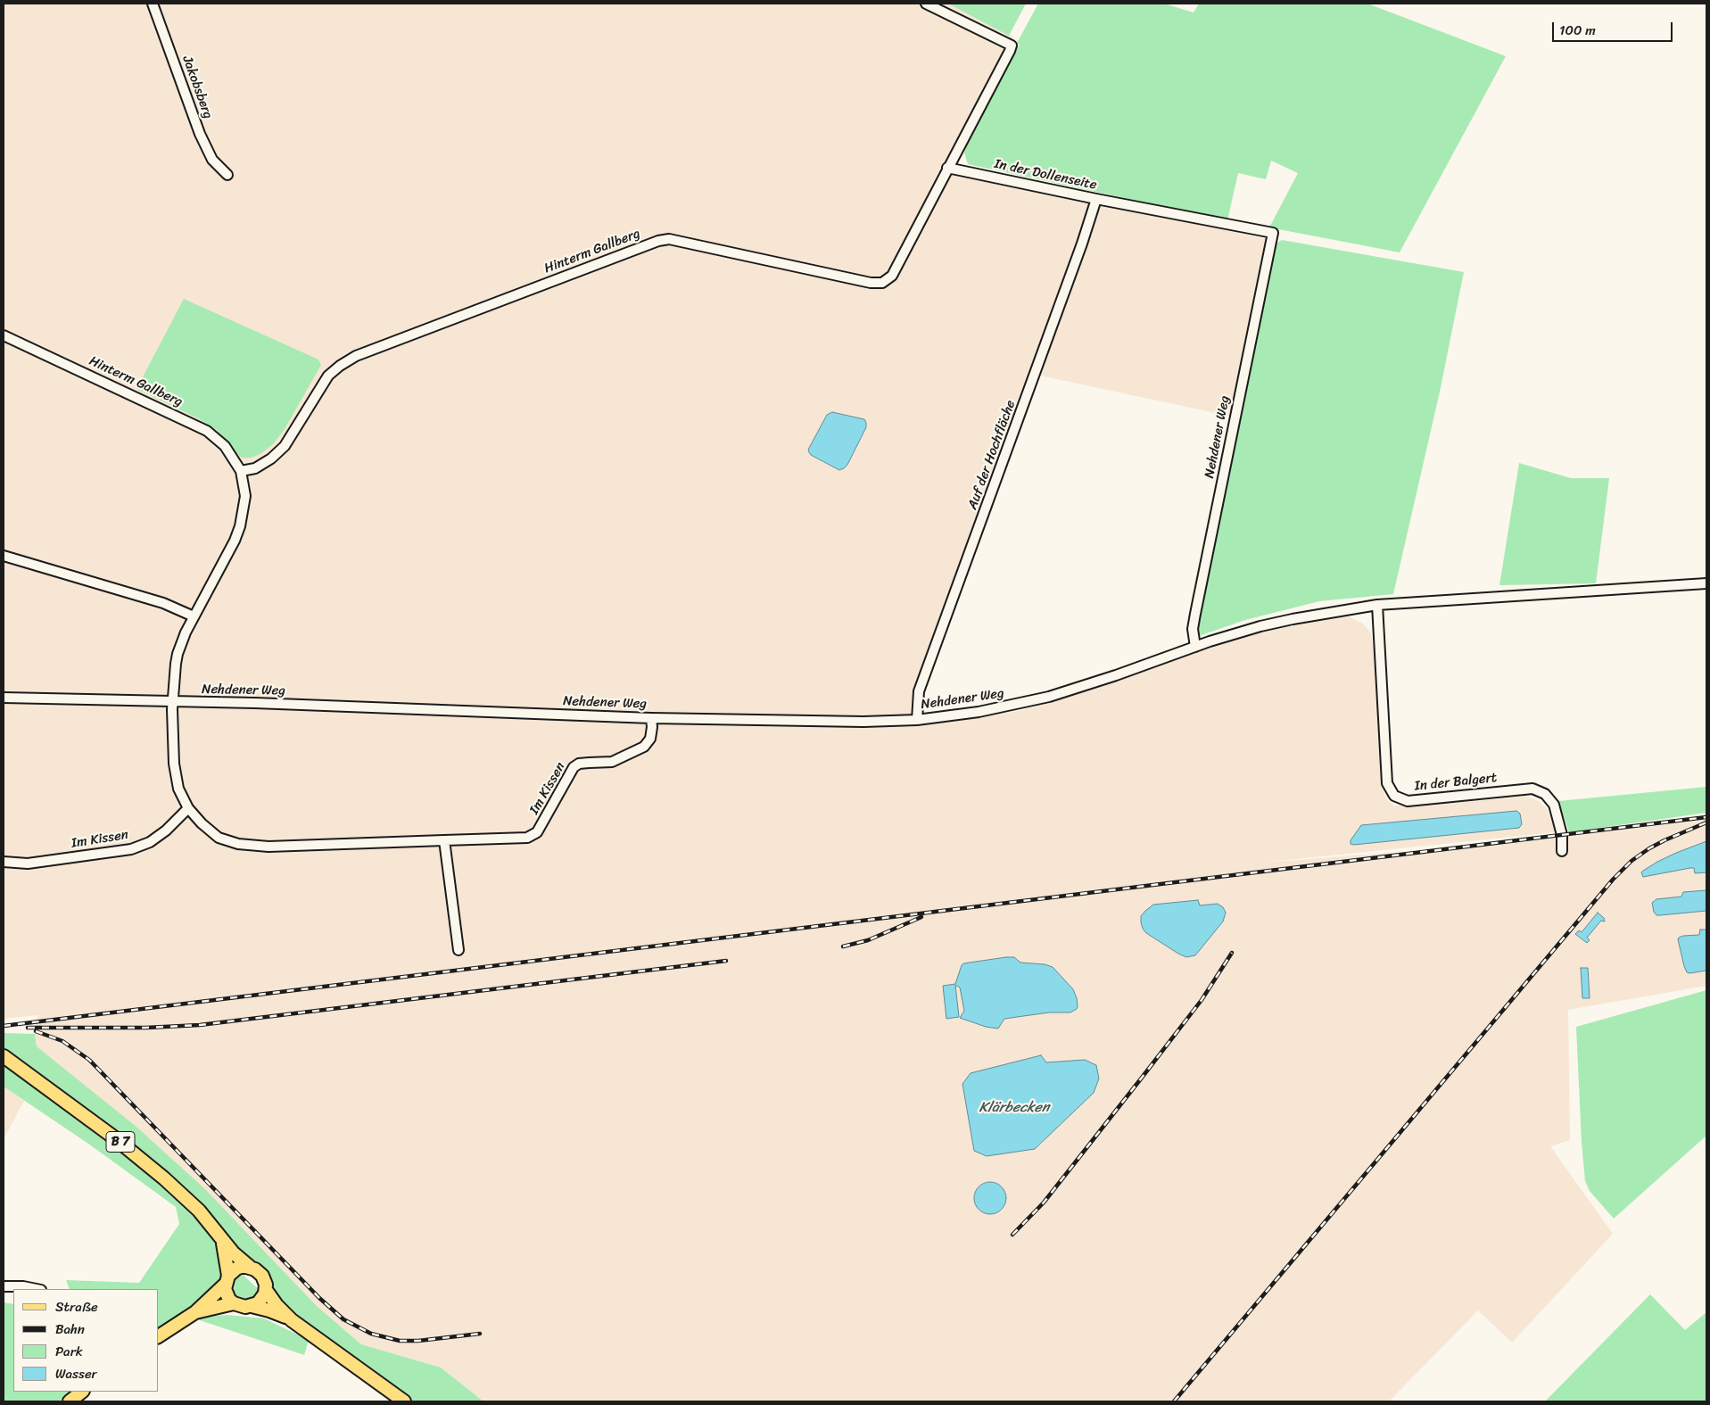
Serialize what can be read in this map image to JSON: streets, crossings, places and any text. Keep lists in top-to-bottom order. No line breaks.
{"streets":{"main road":["B 7"],"street":["Jakobsberg","In der Dollenseite","Hinterm Gallberg","Nehdener Weg","Auf der Hochfläche","In der Balgert","Im Kissen"]},"crossings":[["In der Dollenseite","Hinterm Gallberg"],["In der Dollenseite","Nehdener Weg"],["In der Dollenseite","Auf der Hochfläche"],["Hinterm Gallberg","Nehdener Weg"],["Hinterm Gallberg","Im Kissen"],["Nehdener Weg","Auf der Hochfläche"],["Nehdener Weg","In der Balgert"],["Nehdener Weg","Im Kissen"]],"water":["Klärbecken"],"legend":["Straße","Bahn","Park","Wasser"],"scale_bar":"100 m"}
